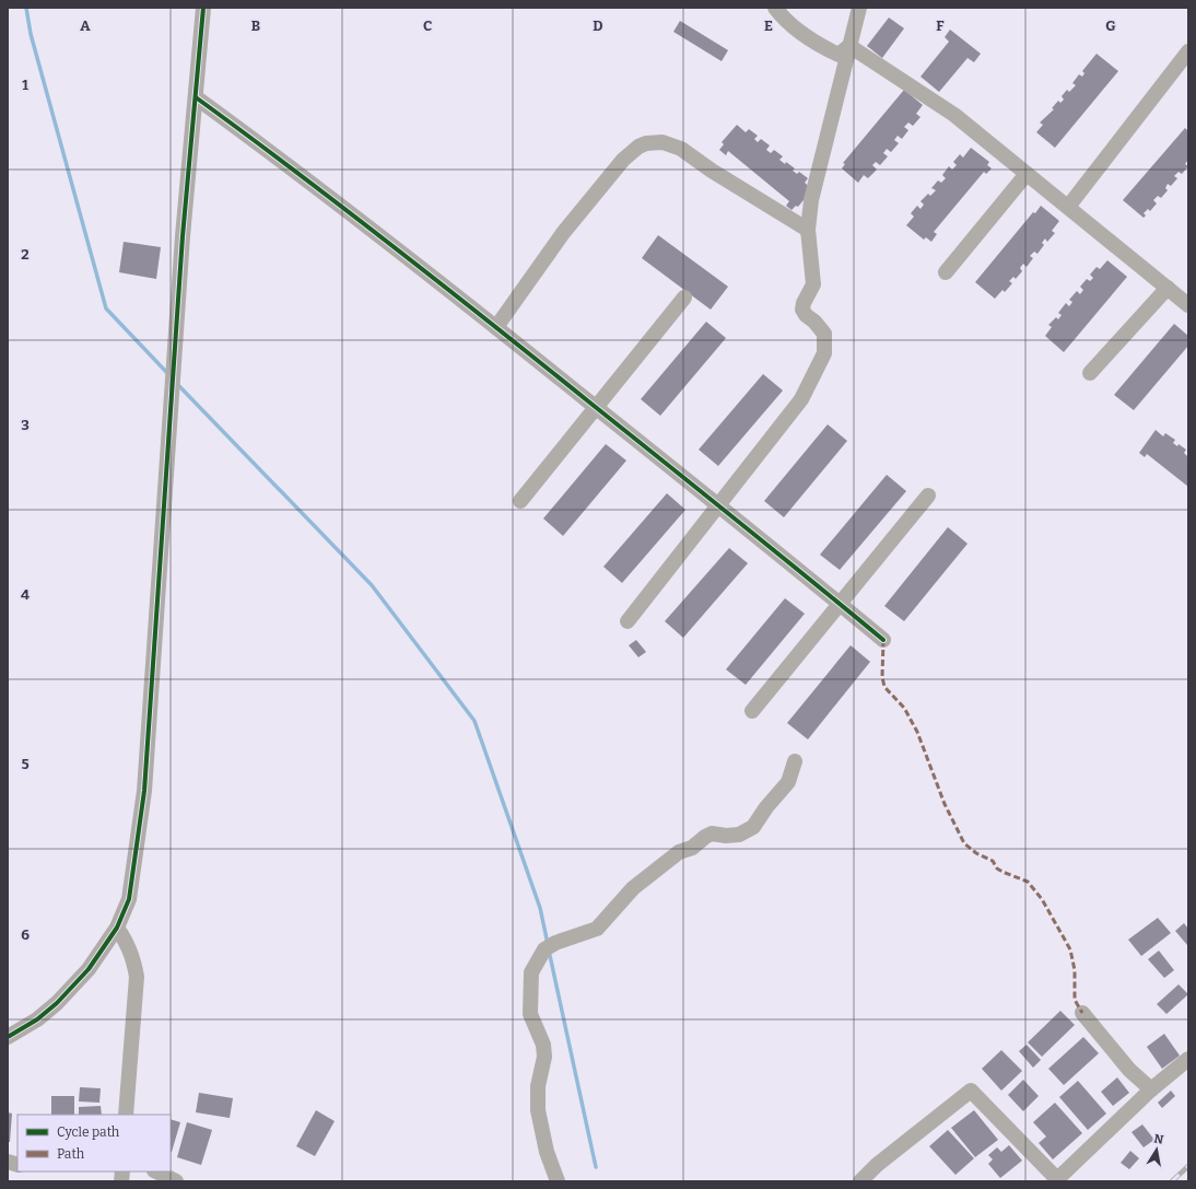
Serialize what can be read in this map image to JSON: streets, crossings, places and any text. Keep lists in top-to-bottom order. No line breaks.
{"legend":["Cycle path","Path"],"north":"top","grid":{"columns":["A","B","C","D","E","F","G"],"rows":["1","2","3","4","5","6"]}}
